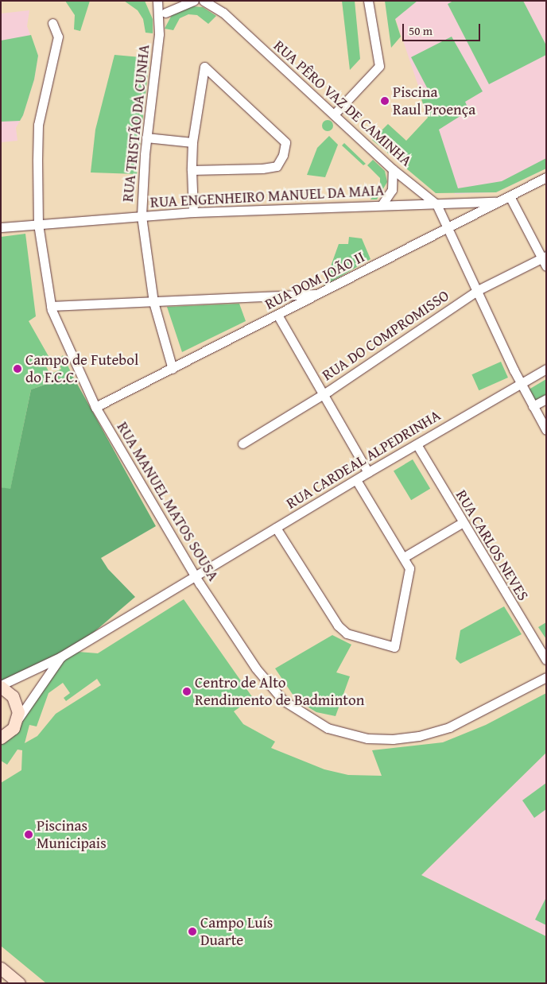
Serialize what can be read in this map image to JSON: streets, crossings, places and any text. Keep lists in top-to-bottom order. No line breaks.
{"streets":{"street":["RUA PÊRO VAZ DE CAMINHA","RUA TRISTÃO DA CUNHA","RUA ENGENHEIRO MANUEL DA MAIA","RUA DOM JOÃO II","RUA DO COMPROMISSO","RUA CARDEAL ALPEDRINHA","RUA MANUEL MATOS SOUSA","RUA CARLOS NEVES"]},"crossings":[["RUA PÊRO VAZ DE CAMINHA","RUA ENGENHEIRO MANUEL DA MAIA"],["RUA PÊRO VAZ DE CAMINHA","RUA DOM JOÃO II"],["RUA PÊRO VAZ DE CAMINHA","RUA DO COMPROMISSO"],["RUA PÊRO VAZ DE CAMINHA","RUA CARDEAL ALPEDRINHA"],["RUA TRISTÃO DA CUNHA","RUA ENGENHEIRO MANUEL DA MAIA"],["RUA TRISTÃO DA CUNHA","RUA DOM JOÃO II"],["RUA ENGENHEIRO MANUEL DA MAIA","RUA DOM JOÃO II"],["RUA ENGENHEIRO MANUEL DA MAIA","RUA MANUEL MATOS SOUSA"],["RUA DOM JOÃO II","RUA MANUEL MATOS SOUSA"],["RUA CARDEAL ALPEDRINHA","RUA MANUEL MATOS SOUSA"],["RUA CARDEAL ALPEDRINHA","RUA CARLOS NEVES"]],"places":["Piscina Raul Proença","Campo de Futebol do F.C.C.","Centro de Alto Rendimento de Badminton","Piscinas Municipais","Campo Luís Duarte"],"scale_bar":"50 m"}
